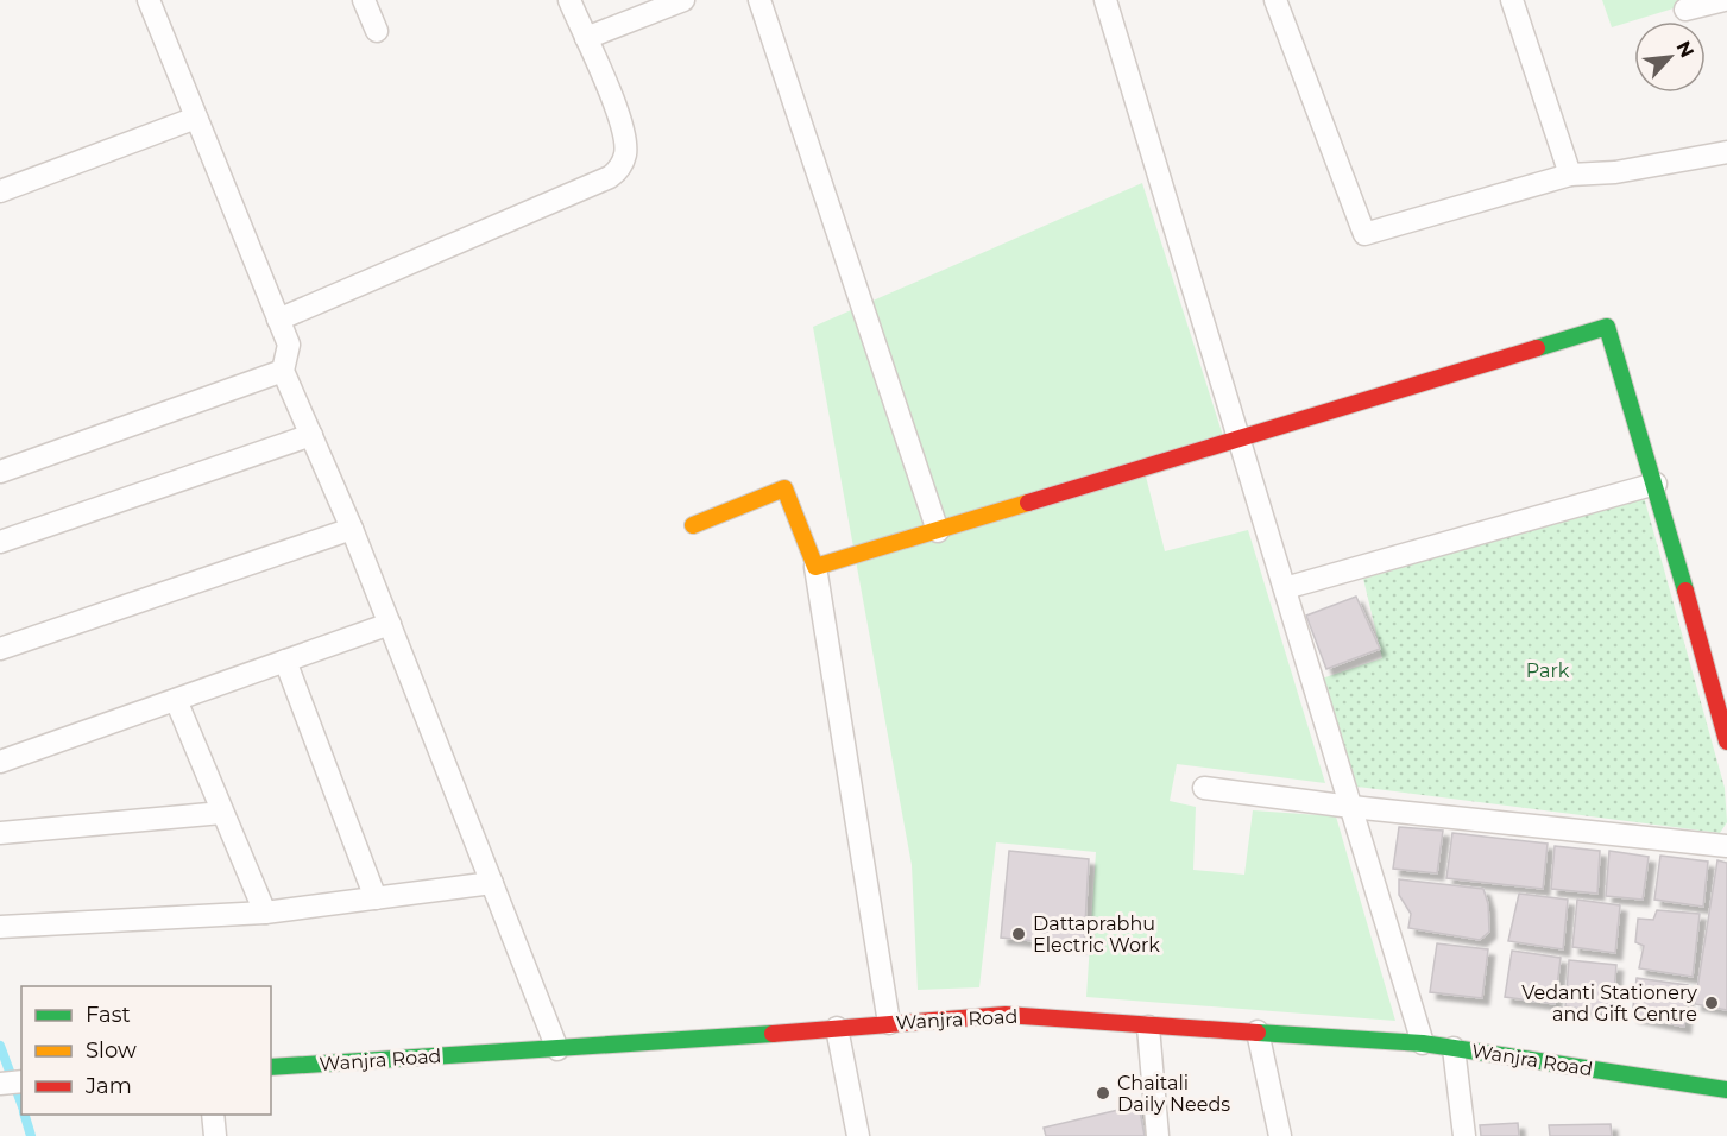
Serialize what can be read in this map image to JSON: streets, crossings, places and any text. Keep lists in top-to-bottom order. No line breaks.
{"streets":{"street":["Wanjra Road"]},"parks":["Park"],"places":["Dattaprabhu Electric Work","Vedanti Stationery and Gift Centre","Chaitali Daily Needs"],"legend":["Fast","Slow","Jam"],"north":"top right"}
